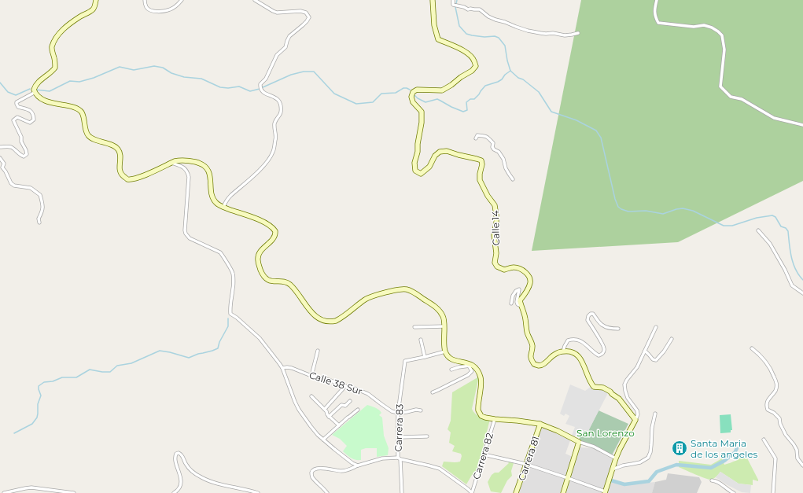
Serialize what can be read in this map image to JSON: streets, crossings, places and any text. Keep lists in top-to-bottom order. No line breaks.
{"streets":{"street":["Calle 14","Calle 38 Sur","Carrera 83","Carrera 82","Carrera 81"]},"crossings":[["Calle 38 Sur","Carrera 83"]],"parks":["San Lorenzo"],"places":{"building":["Santa Maria de los angeles"]}}
